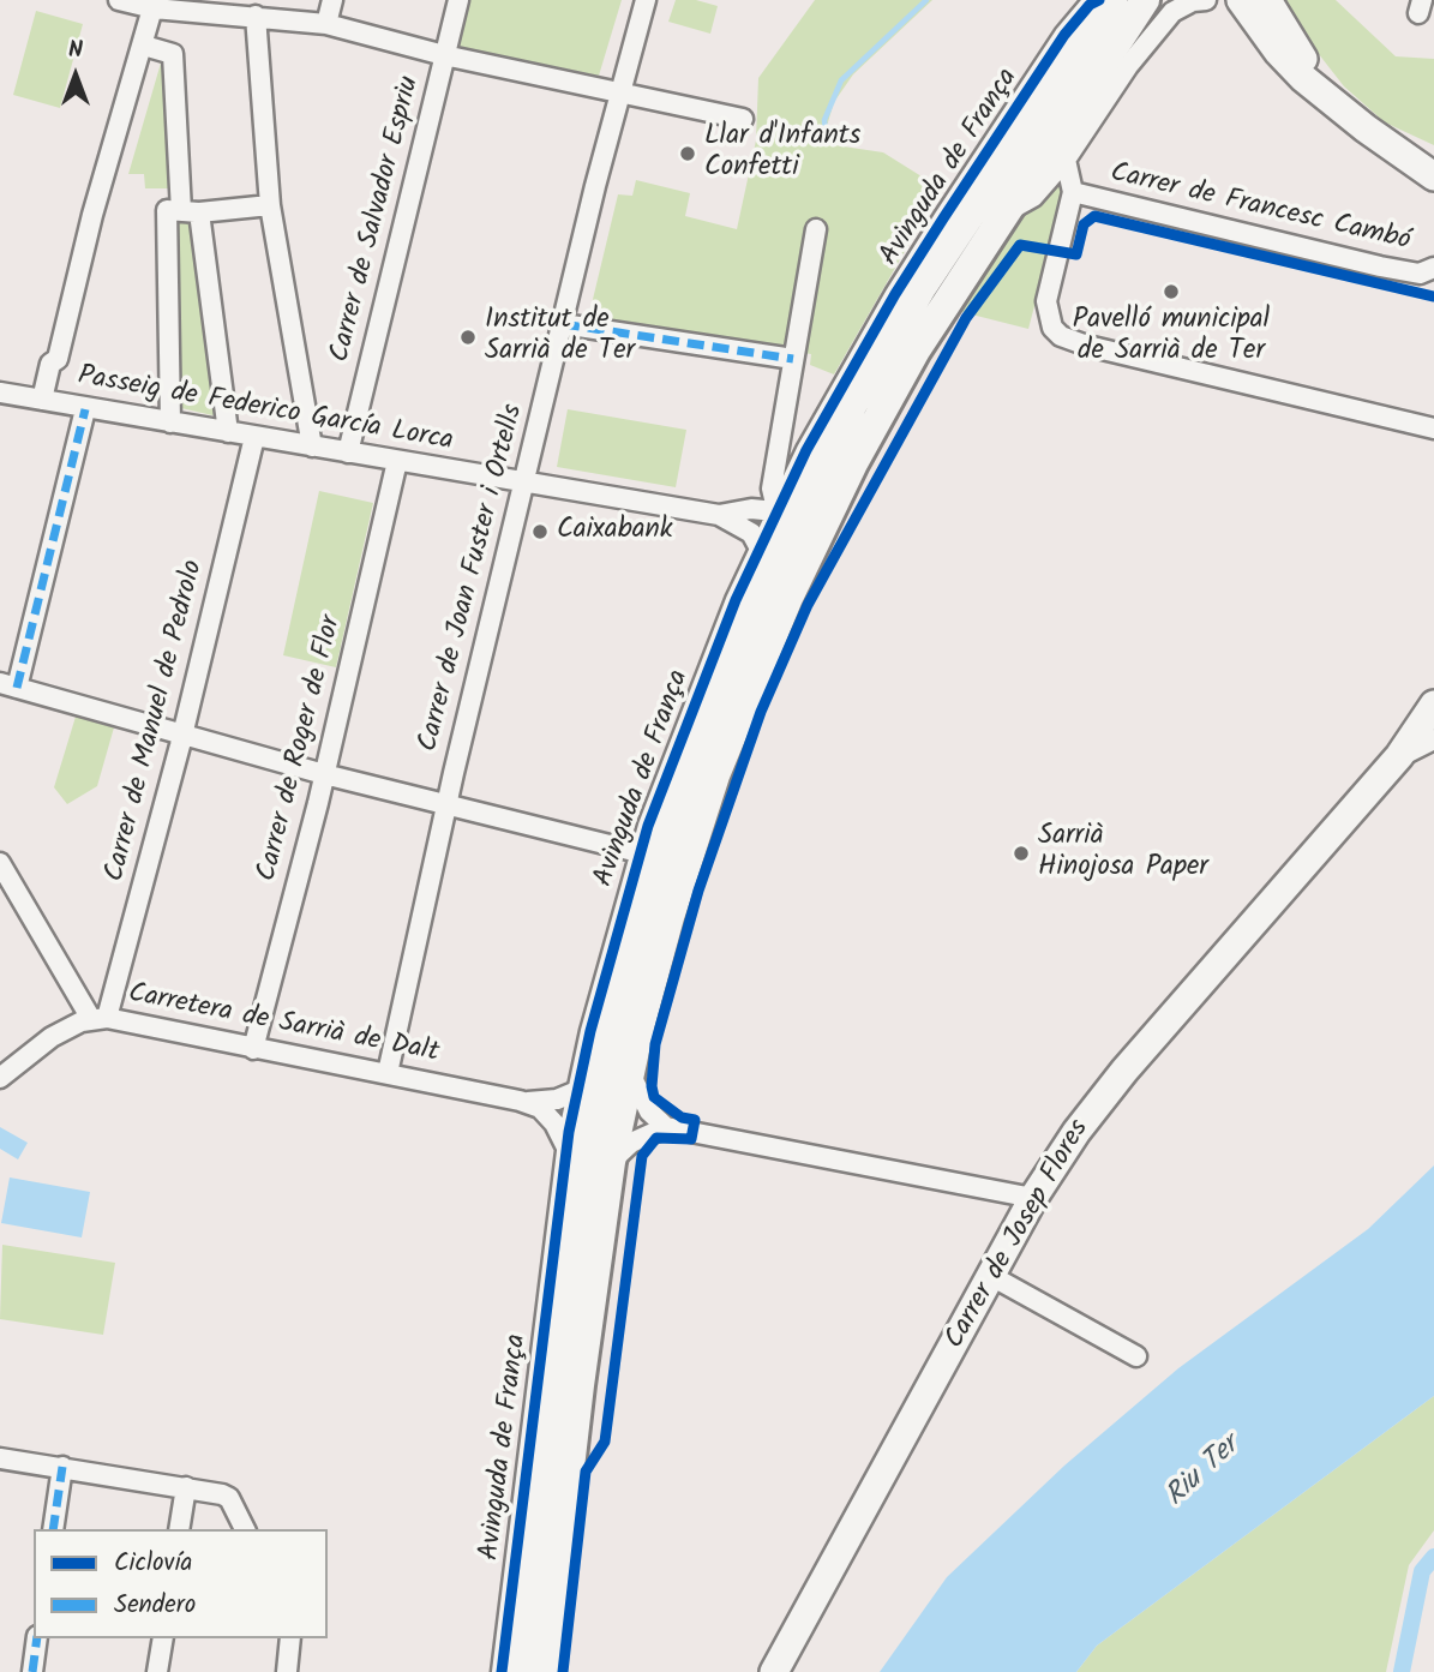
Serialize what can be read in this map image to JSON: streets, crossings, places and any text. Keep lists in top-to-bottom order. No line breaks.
{"streets":{"main road":["Avinguda de França"],"street":["Carrer de Francesc Cambó","Carrer de Salvador Espriu","Passeig de Federico García Lorca","Carrer de Joan Fuster i Ortells","Carrer de Manuel de Pedrolo","Carrer de Roger de Flor","Carretera de Sarrià de Dalt","Carrer de Josep Flores"]},"crossings":[["Avinguda de França","Passeig de Federico García Lorca"],["Avinguda de França","Carretera de Sarrià de Dalt"],["Carrer de Salvador Espriu","Passeig de Federico García Lorca"],["Passeig de Federico García Lorca","Carrer de Joan Fuster i Ortells"],["Passeig de Federico García Lorca","Carrer de Manuel de Pedrolo"],["Passeig de Federico García Lorca","Carrer de Roger de Flor"],["Carrer de Joan Fuster i Ortells","Carretera de Sarrià de Dalt"],["Carrer de Manuel de Pedrolo","Carretera de Sarrià de Dalt"],["Carrer de Roger de Flor","Carretera de Sarrià de Dalt"]],"water":["Riu Ter"],"places":["Llar d'Infants Confetti","Pavelló municipal de Sarrià de Ter","Institut de Sarrià de Ter","Caixabank","Sarrià Hinojosa Paper"],"legend":["Ciclovía","Sendero"],"north":"top"}
